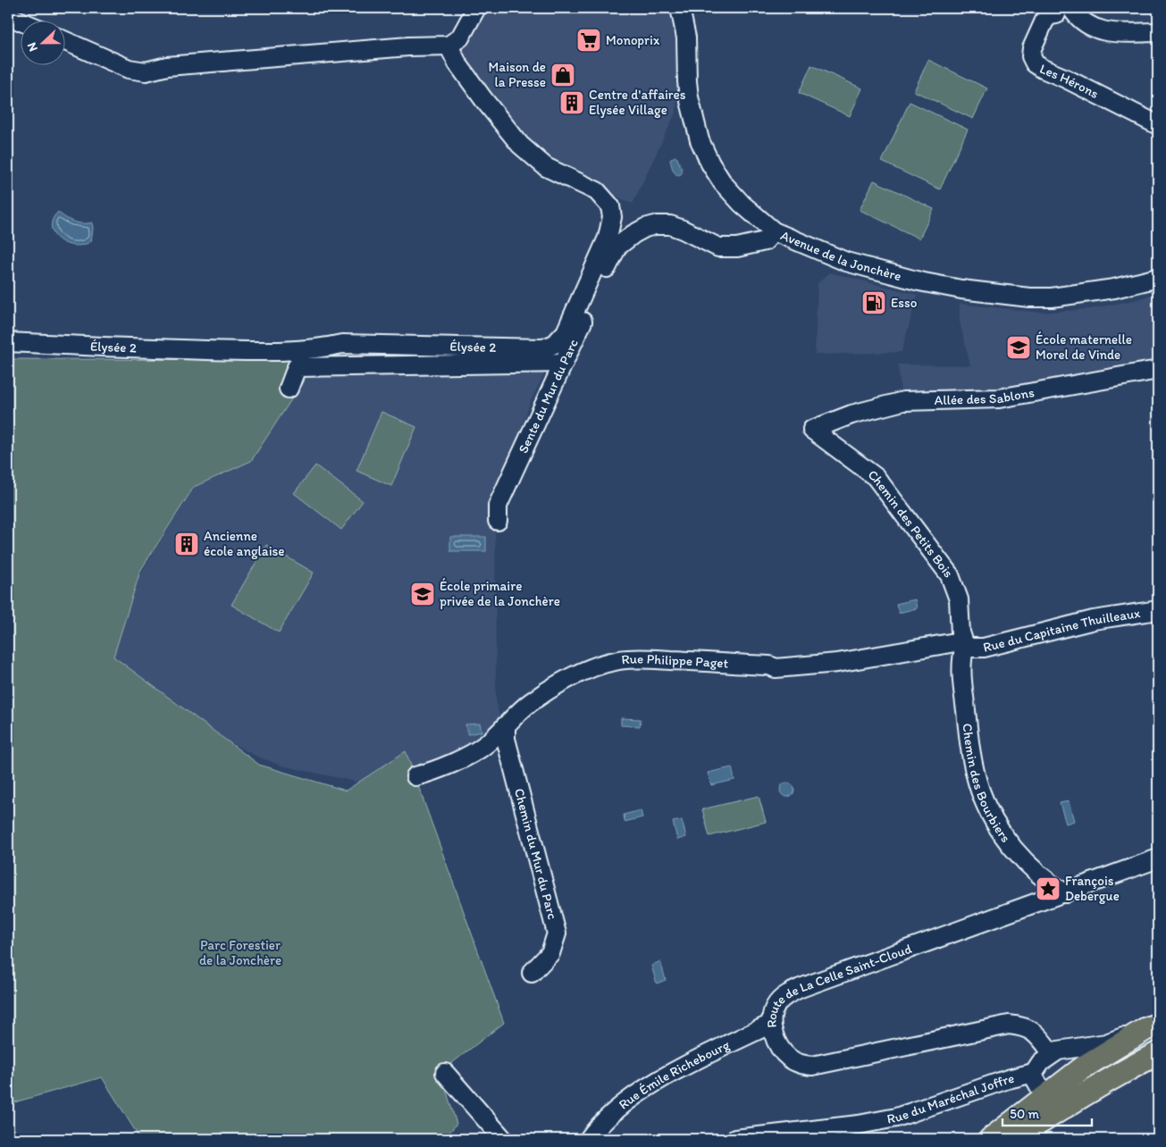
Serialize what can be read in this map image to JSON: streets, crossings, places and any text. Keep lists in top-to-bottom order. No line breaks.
{"streets":{"street":["Les Hérons","Avenue de la Jonchère","Élysée 2","Sente du Mur du Parc","Allée des Sablons","Chemin des Petits Bois","Rue du Capitaine Thuilleaux","Rue Philippe Paget","Chemin des Bourbiers","Chemin du Mur du Parc","Route de La Celle Saint-Cloud","Rue Émile Richebourg","Rue du Maréchal Joffre"]},"crossings":[["Avenue de la Jonchère","Sente du Mur du Parc"],["Allée des Sablons","Chemin des Petits Bois"],["Chemin des Petits Bois","Rue du Capitaine Thuilleaux"],["Chemin des Petits Bois","Rue Philippe Paget"],["Chemin des Petits Bois","Chemin des Bourbiers"],["Rue du Capitaine Thuilleaux","Rue Philippe Paget"],["Rue du Capitaine Thuilleaux","Chemin des Bourbiers"],["Rue Philippe Paget","Chemin des Bourbiers"],["Rue Philippe Paget","Chemin du Mur du Parc"],["Chemin des Bourbiers","Route de La Celle Saint-Cloud"],["Route de La Celle Saint-Cloud","Rue Émile Richebourg"]],"parks":["Parc Forestier de la Jonchère"],"places":{"supermarket":["Monoprix"],"shop":["Maison de la Presse"],"building":["Centre d'affaires Elysée Village","Ancienne école anglaise"],"fuel station":["Esso"],"school or university":["École maternelle Morel de Vinde","École primaire privée de la Jonchère"],"place":["François Debergue"]},"scale_bar":"50 m","north":"left"}
